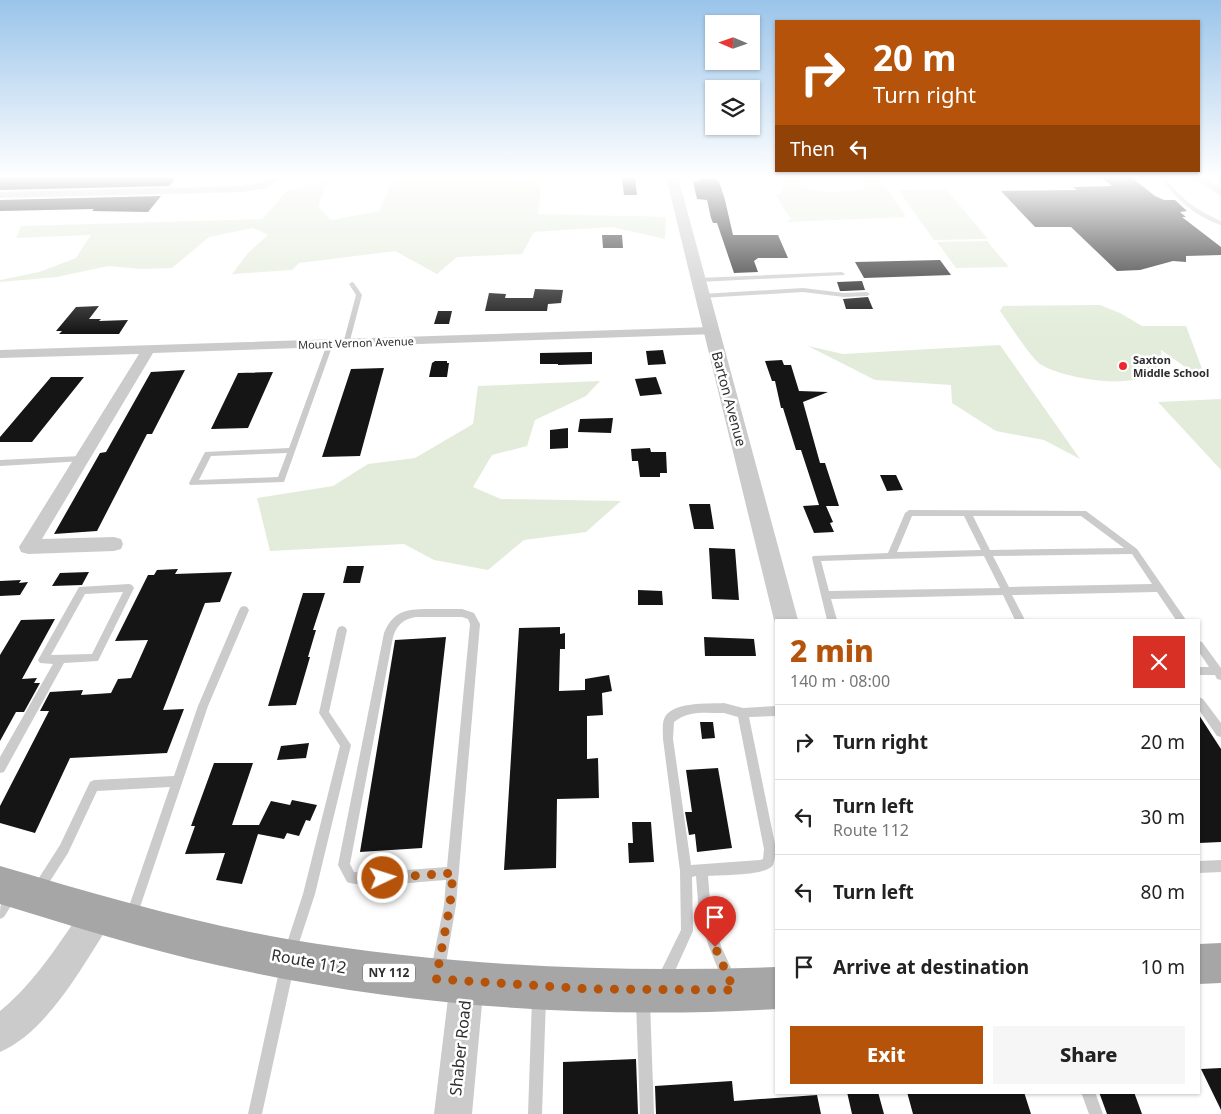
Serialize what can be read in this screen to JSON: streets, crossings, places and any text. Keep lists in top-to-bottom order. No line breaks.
{"streets":{"main road":["Route 112","NY 112"],"street":["Mount Vernon Avenue","Barton Avenue","Shaber Road"]},"crossings":[["Mount Vernon Avenue","Barton Avenue"],["Route 112","Shaber Road"]],"places":["Saxton Middle School"],"north":"left","page":{"turn":["20 m","Turn right"],"then":"Then","heading":["2 min","140 m · 08:00"],"list":[{"name":"Turn right","value":"20 m"},{"name":"Turn left","note":"Route 112","value":"30 m"},{"name":"Turn left","value":"80 m"},{"name":"Arrive at destination","value":"10 m"}],"buttons":["Exit","Share"]}}
